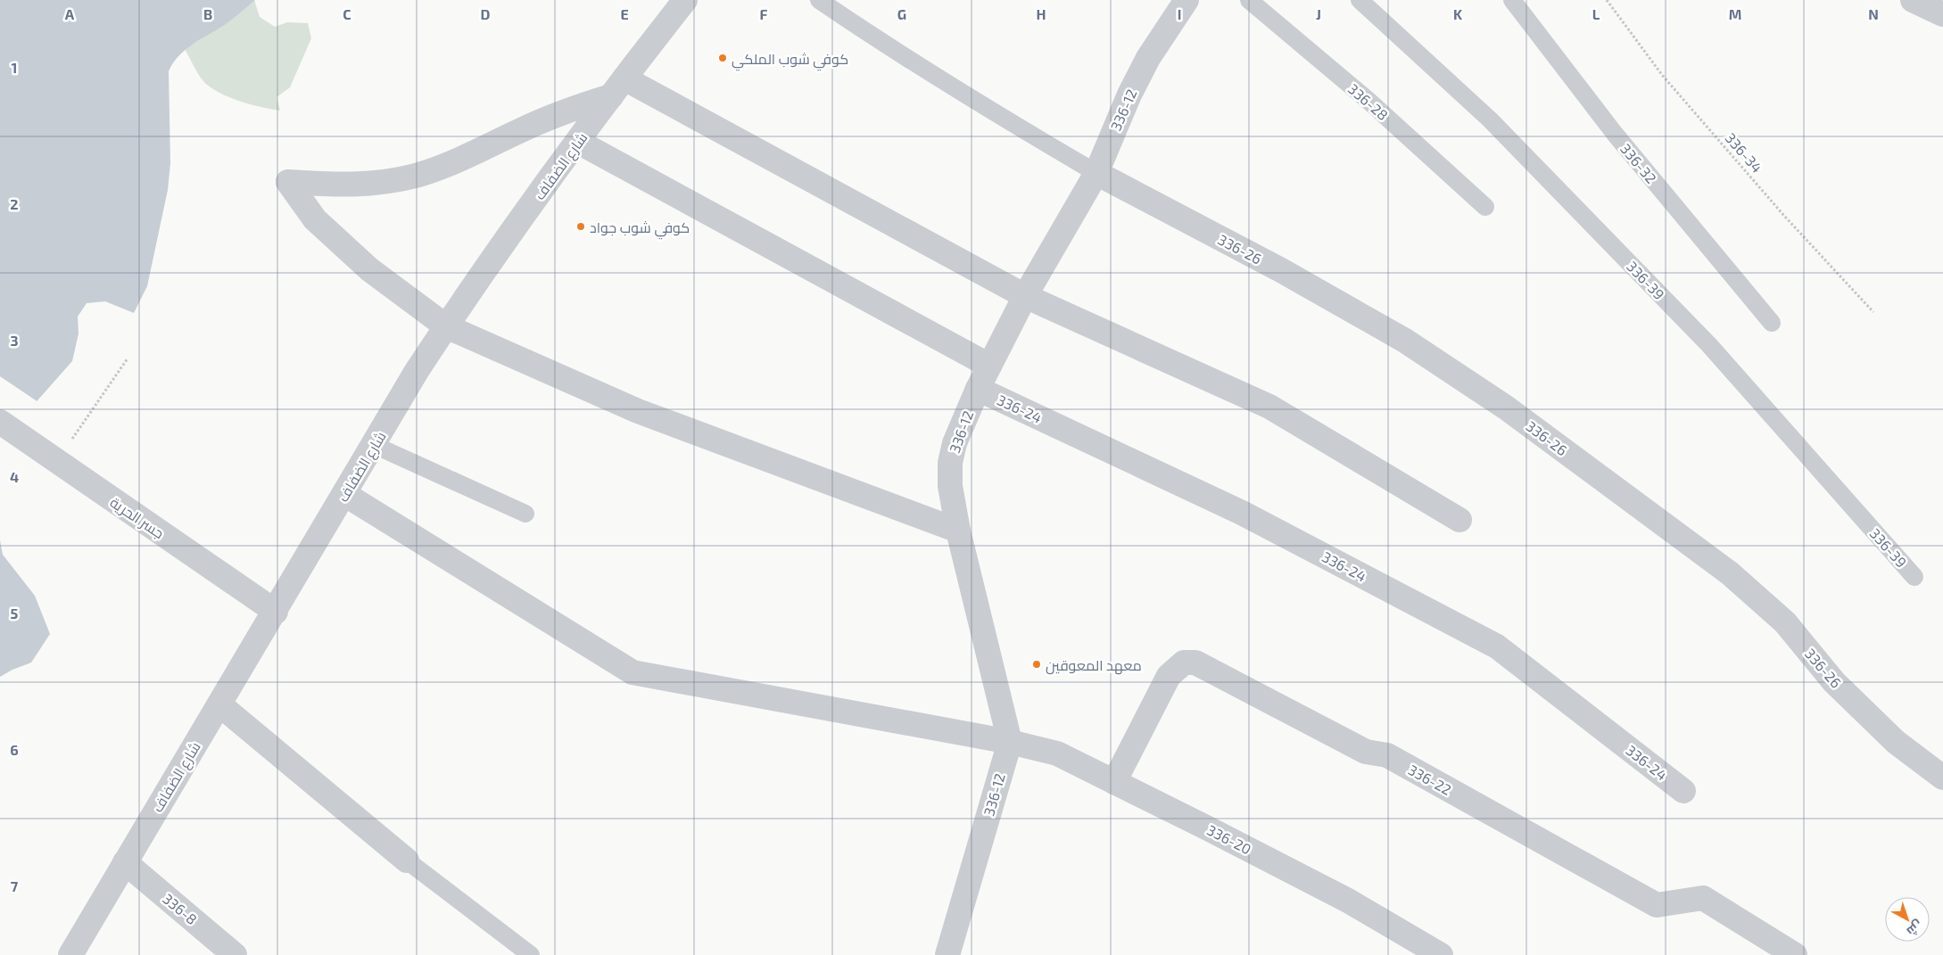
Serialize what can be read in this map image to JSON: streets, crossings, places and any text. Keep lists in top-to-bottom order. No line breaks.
{"streets":{"street":["336-12","شارع الضفاف","336-26","336-24","جسر الحرية","336-22","336-20","336-8"],"lane":["336-28","336-32","336-39"],"path":["336-34"]},"crossings":[["336-12","336-26"],["336-12","336-24"],["336-12","336-20"],["شارع الضفاف","جسر الحرية"],["شارع الضفاف","336-20"],["شارع الضفاف","336-8"],["336-22","336-20"]],"places":["كوفي شوب الملكي","كوفي شوب جواد","معهد المعوقين"],"north":"bottom right","grid":{"columns":["A","B","C","D","E","F","G","H","I","J","K","L","M","N"],"rows":["1","2","3","4","5","6","7"]}}
